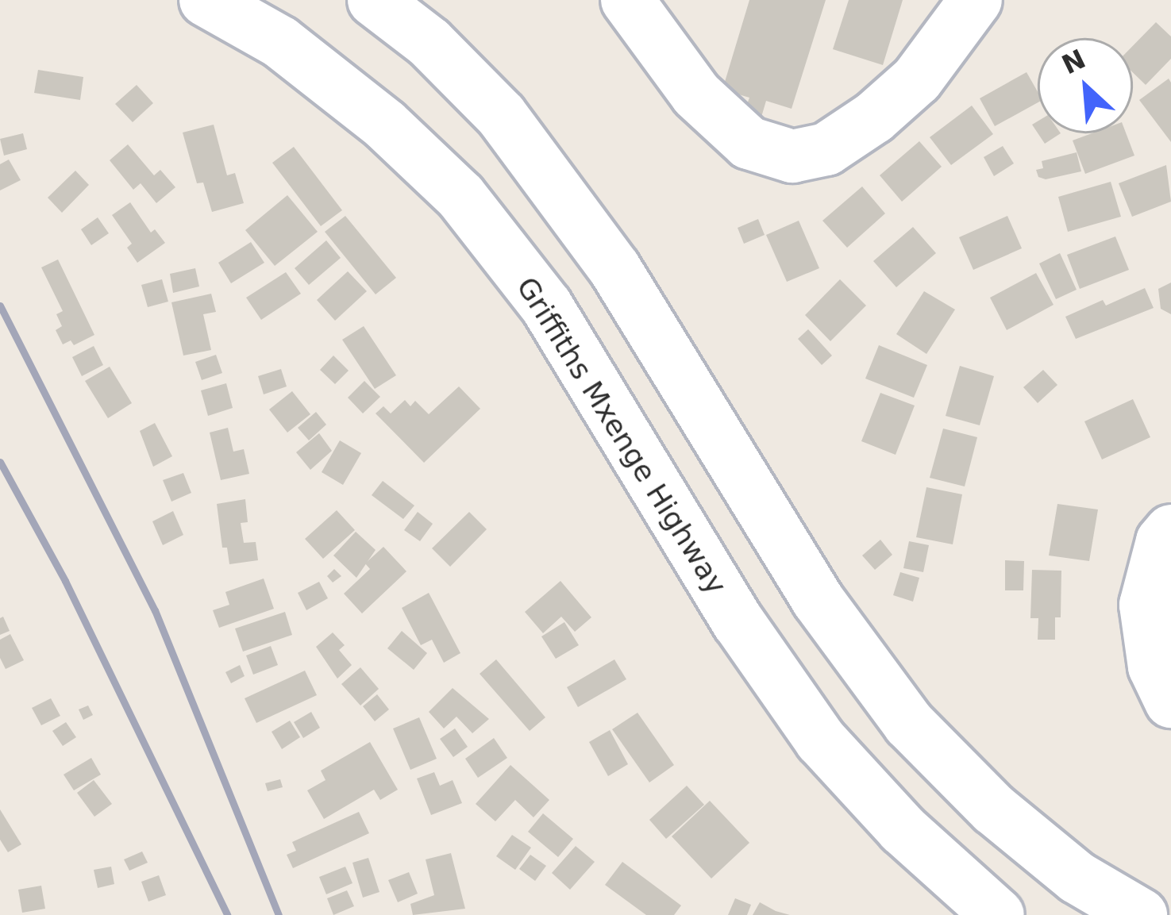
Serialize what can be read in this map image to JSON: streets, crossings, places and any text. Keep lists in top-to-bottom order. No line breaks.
{"streets":{"street":["Griffiths Mxenge Highway"]},"north":"top left"}
